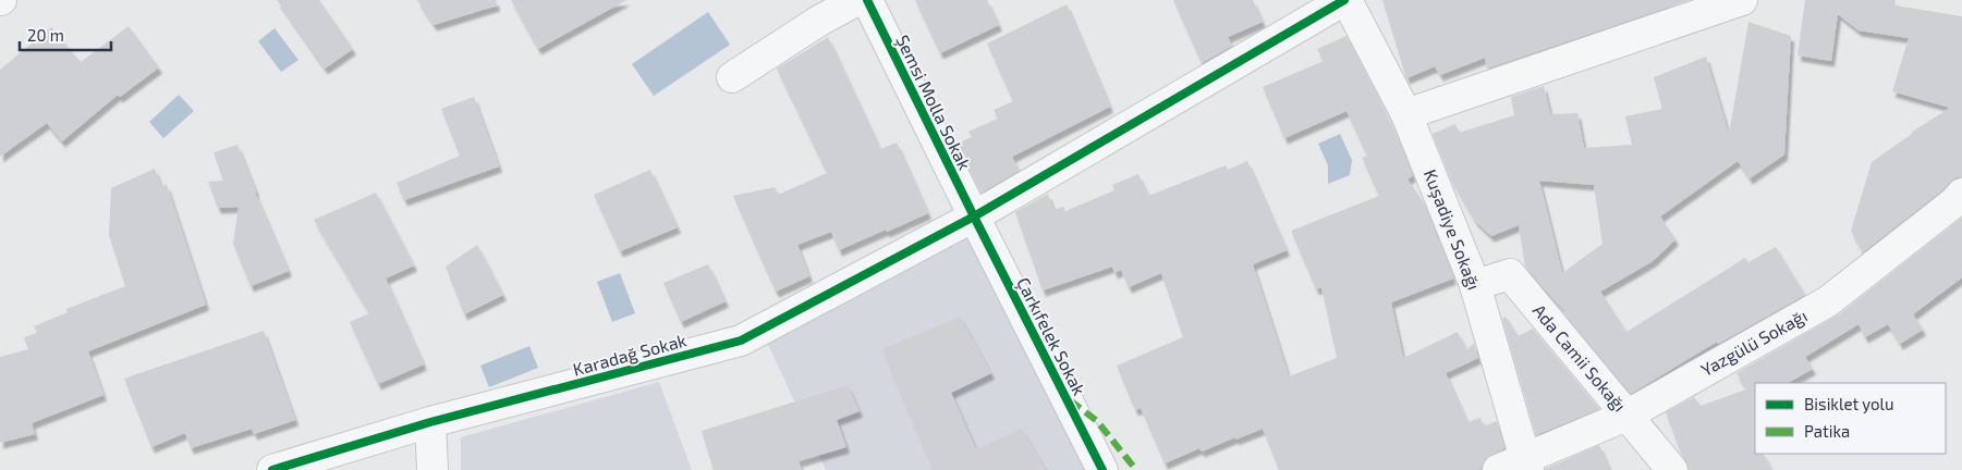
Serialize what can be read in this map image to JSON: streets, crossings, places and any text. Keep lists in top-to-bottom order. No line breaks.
{"streets":{"street":["Şemsi Molla Sokak","Kuşadiye Sokağı","Çarkıfelek Sokak","Yazgülü Sokağı","Karadağ Sokak","Ada Camii Sokağı"]},"crossings":[["Şemsi Molla Sokak","Çarkıfelek Sokak"],["Şemsi Molla Sokak","Karadağ Sokak"],["Kuşadiye Sokağı","Yazgülü Sokağı"],["Kuşadiye Sokağı","Karadağ Sokak"],["Kuşadiye Sokağı","Ada Camii Sokağı"],["Çarkıfelek Sokak","Karadağ Sokak"],["Yazgülü Sokağı","Ada Camii Sokağı"]],"legend":["Bisiklet yolu","Patika"],"scale_bar":"20 m"}
